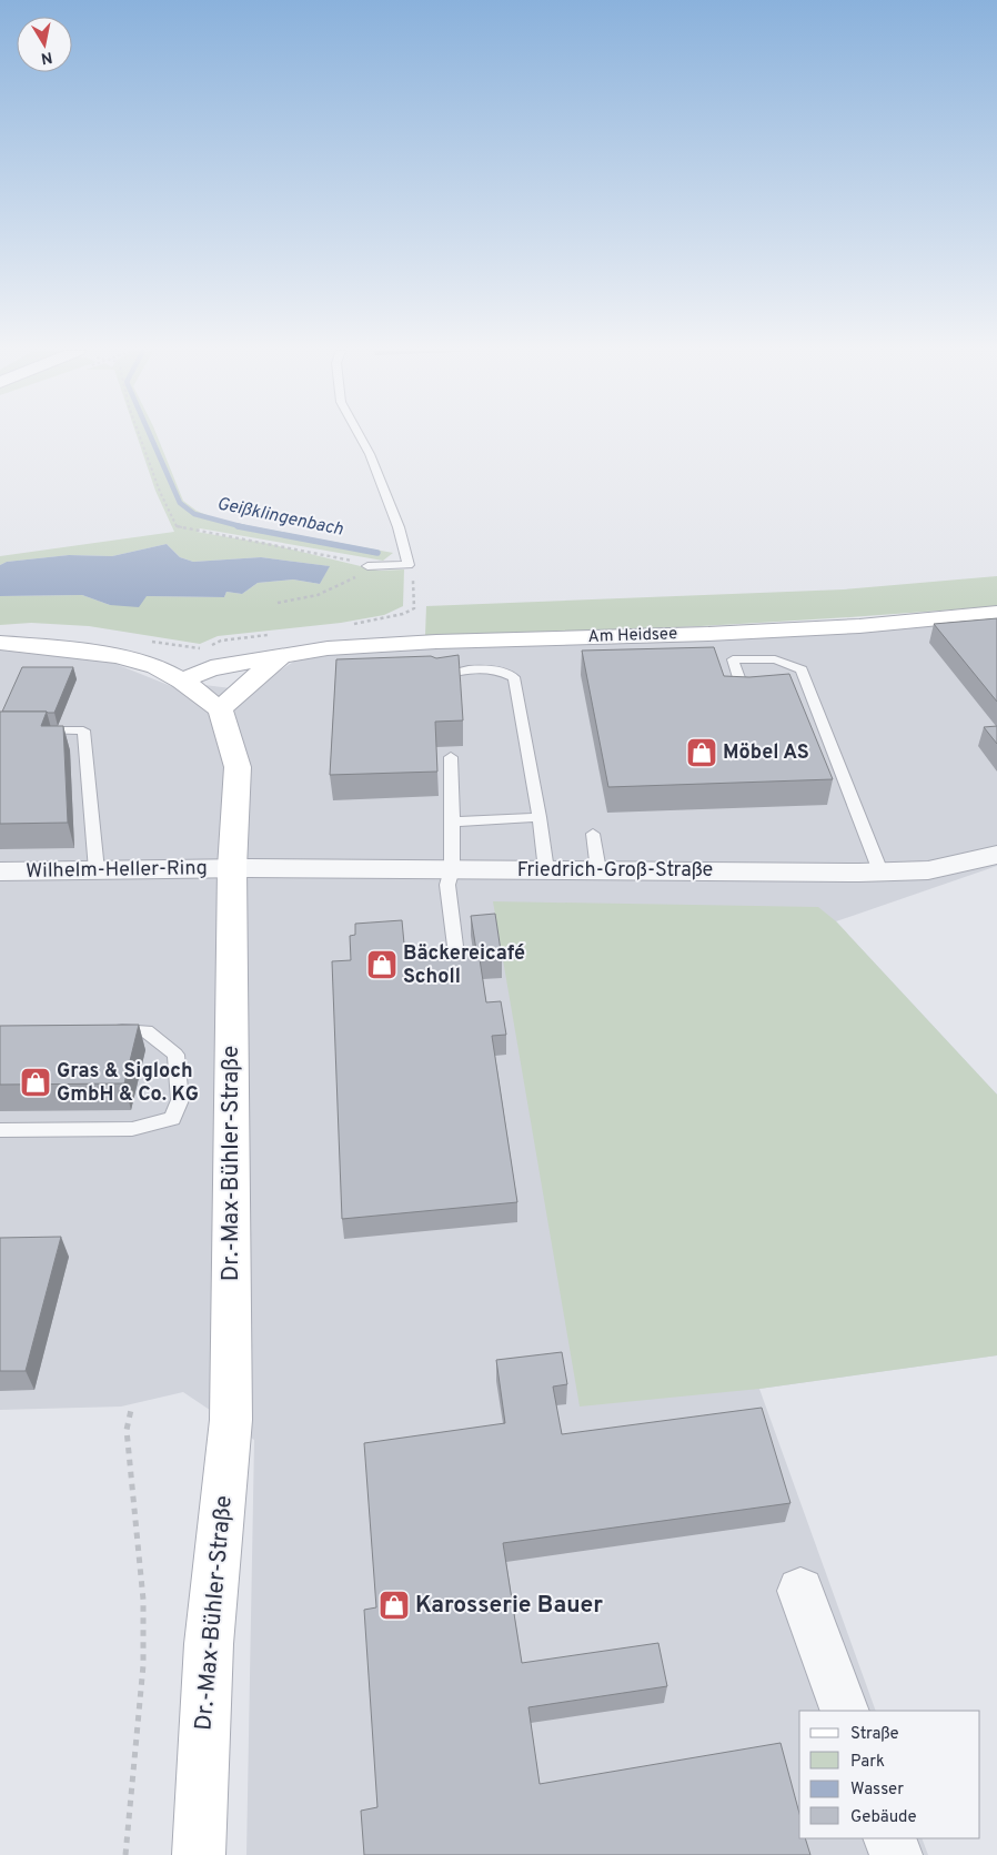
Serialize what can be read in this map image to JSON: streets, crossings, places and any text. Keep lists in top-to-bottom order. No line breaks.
{"streets":{"main road":["Am Heidsee","Dr.-Max-Bühler-Straße"],"street":["Wilhelm-Heller-Ring","Friedrich-Groß-Straße"]},"crossings":[["Wilhelm-Heller-Ring","Friedrich-Groß-Straße"],["Wilhelm-Heller-Ring","Dr.-Max-Bühler-Straße"],["Friedrich-Groß-Straße","Dr.-Max-Bühler-Straße"]],"water":["Geißklingenbach"],"places":{"shop":["Möbel AS","Bäckereicafé Scholl","Gras & Sigloch GmbH & Co. KG","Karosserie Bauer"]},"legend":["Straße","Park","Wasser","Gebäude"],"north":"bottom"}
